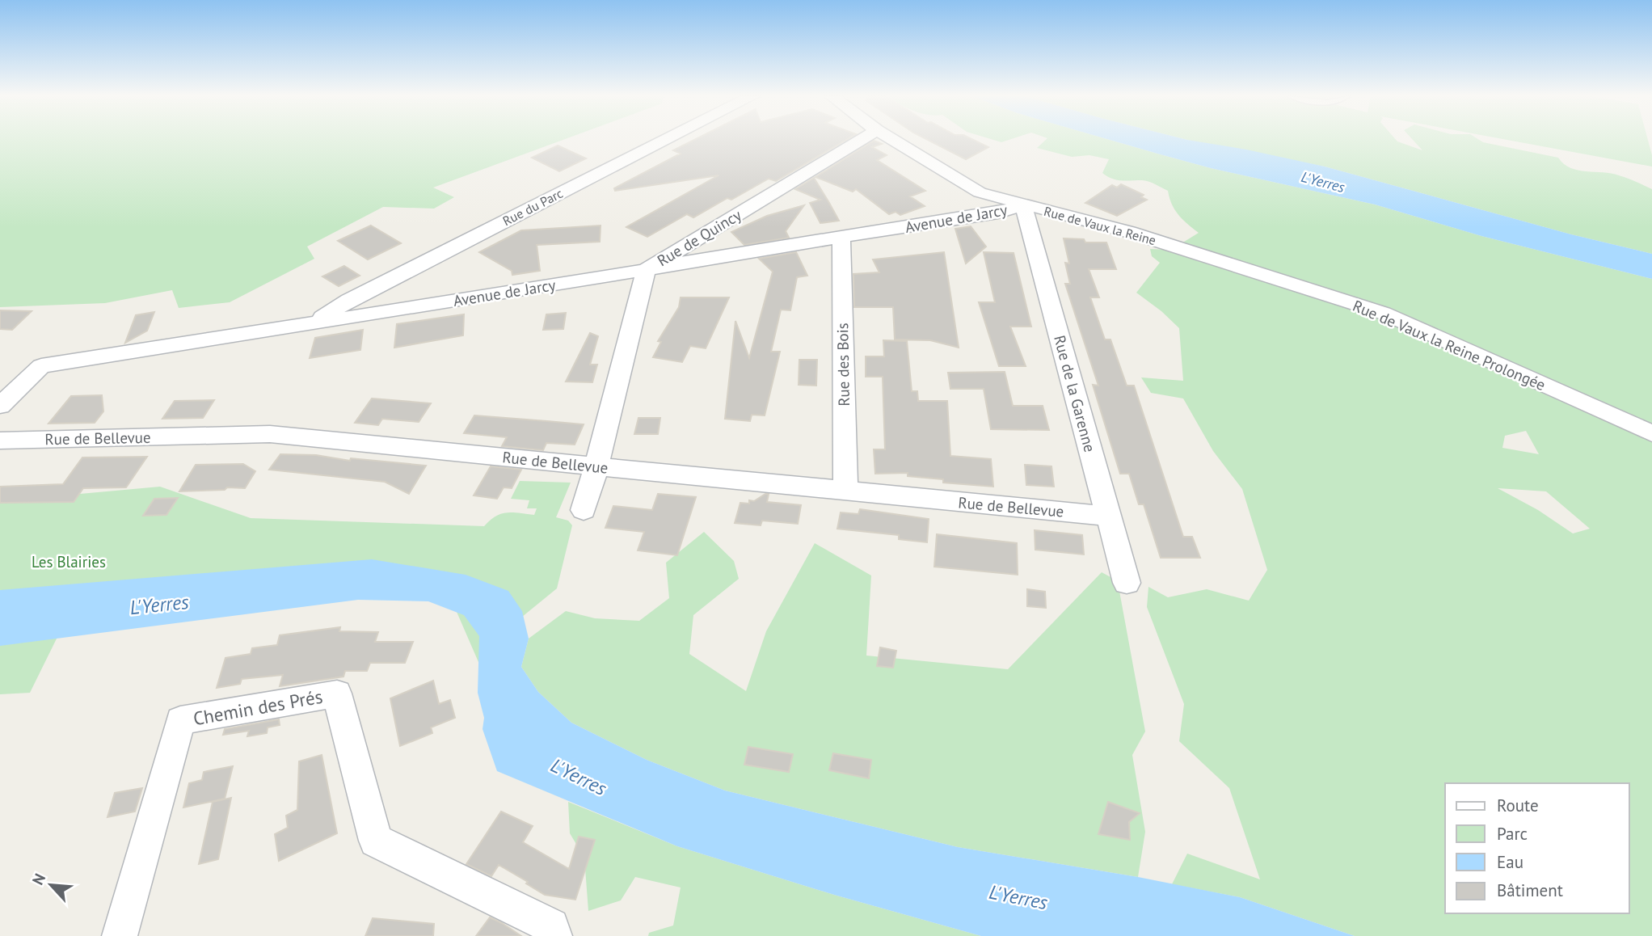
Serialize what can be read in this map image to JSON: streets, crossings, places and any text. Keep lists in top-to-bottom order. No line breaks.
{"streets":{"street":["Rue du Parc","Avenue de Jarcy","Rue de Vaux la Reine","Rue de Quincy","Rue de Vaux la Reine Prolongée","Rue des Bois","Rue de la Garenne","Rue de Bellevue","Chemin des Prés"]},"crossings":[["Rue du Parc","Avenue de Jarcy"],["Avenue de Jarcy","Rue de Vaux la Reine"],["Avenue de Jarcy","Rue de Quincy"],["Avenue de Jarcy","Rue des Bois"],["Avenue de Jarcy","Rue de la Garenne"],["Rue de Vaux la Reine","Rue de Vaux la Reine Prolongée"],["Rue de Vaux la Reine","Rue de la Garenne"],["Rue de Quincy","Rue de Bellevue"],["Rue des Bois","Rue de Bellevue"],["Rue de la Garenne","Rue de Bellevue"]],"water":["L'Yerres"],"parks":["Les Blairies"],"legend":["Route","Parc","Eau","Bâtiment"],"north":"top left"}
